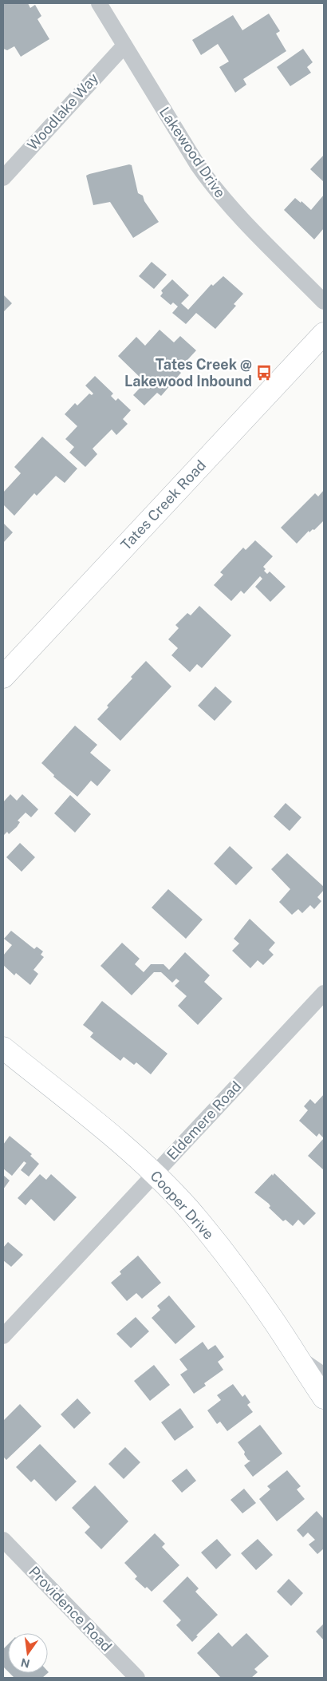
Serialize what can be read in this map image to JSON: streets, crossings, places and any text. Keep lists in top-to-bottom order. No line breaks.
{"streets":{"main road":["Tates Creek Road","Cooper Drive"],"street":["Woodlake Way","Lakewood Drive","Eldemere Road","Providence Road"]},"crossings":[["Woodlake Way","Lakewood Drive"],["Eldemere Road","Cooper Drive"]],"places":{"bus stop":["Tates Creek @ Lakewood Inbound"]},"north":"bottom"}
